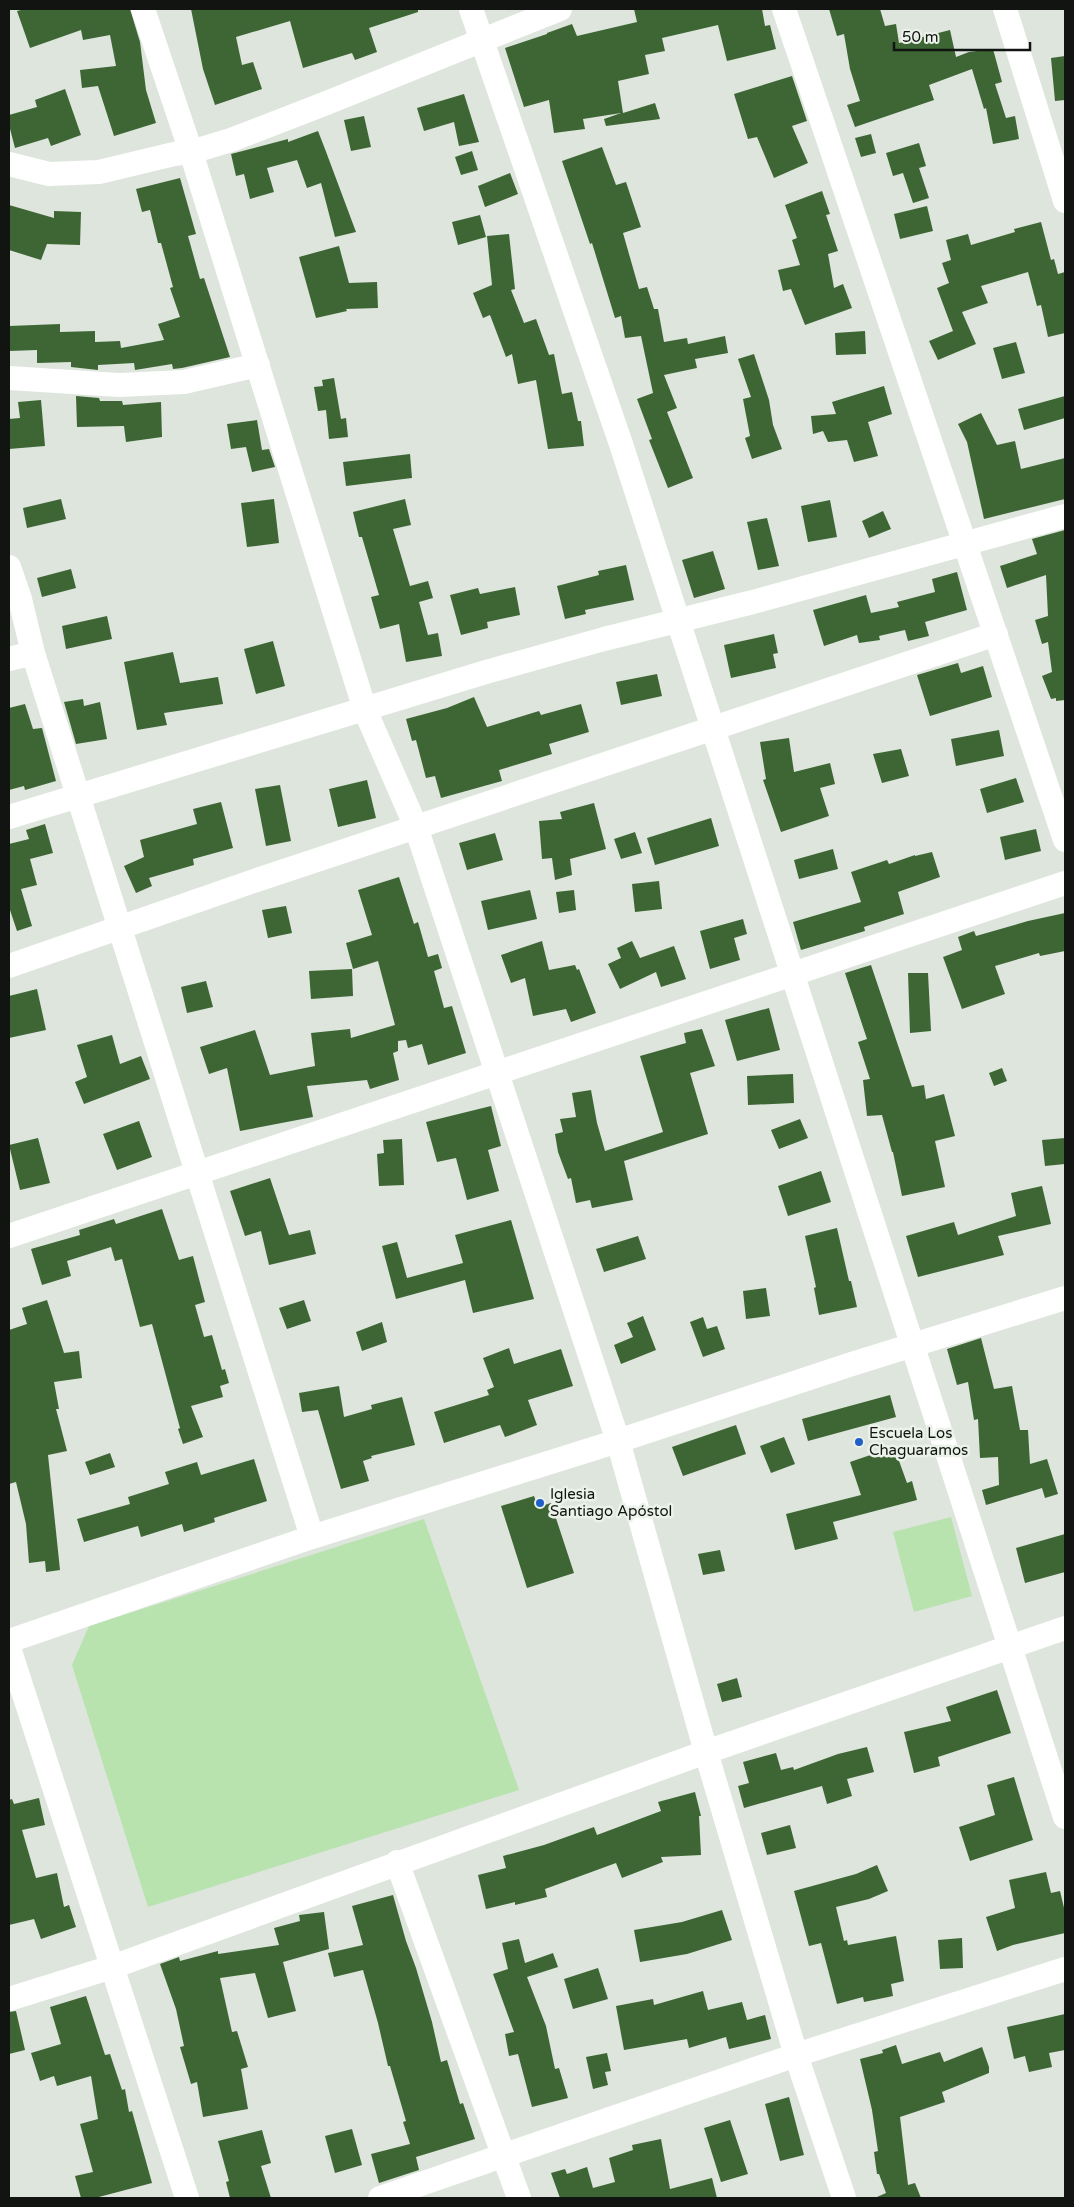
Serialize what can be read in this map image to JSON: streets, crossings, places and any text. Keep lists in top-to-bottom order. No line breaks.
{"places":["Escuela Los Chaguaramos","Iglesia Santiago Apóstol"],"scale_bar":"50 m"}
